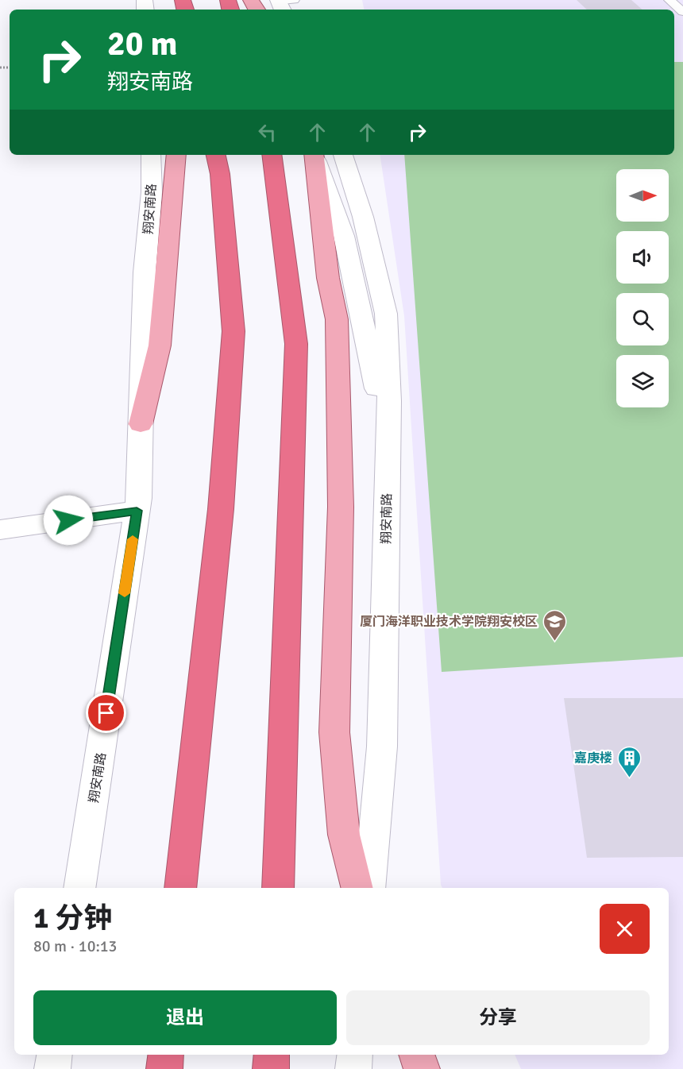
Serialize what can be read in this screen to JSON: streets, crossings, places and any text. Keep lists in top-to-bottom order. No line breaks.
{"streets":{"main road":["翔安南路"]},"places":{"school or university":["厦门海洋职业技术学院翔安校区"],"building":["嘉庚楼"]},"north":"right","page":{"turn":["20 m","翔安南路"],"heading":["1 分钟","80 m · 10:13"],"buttons":["退出","分享"]}}
